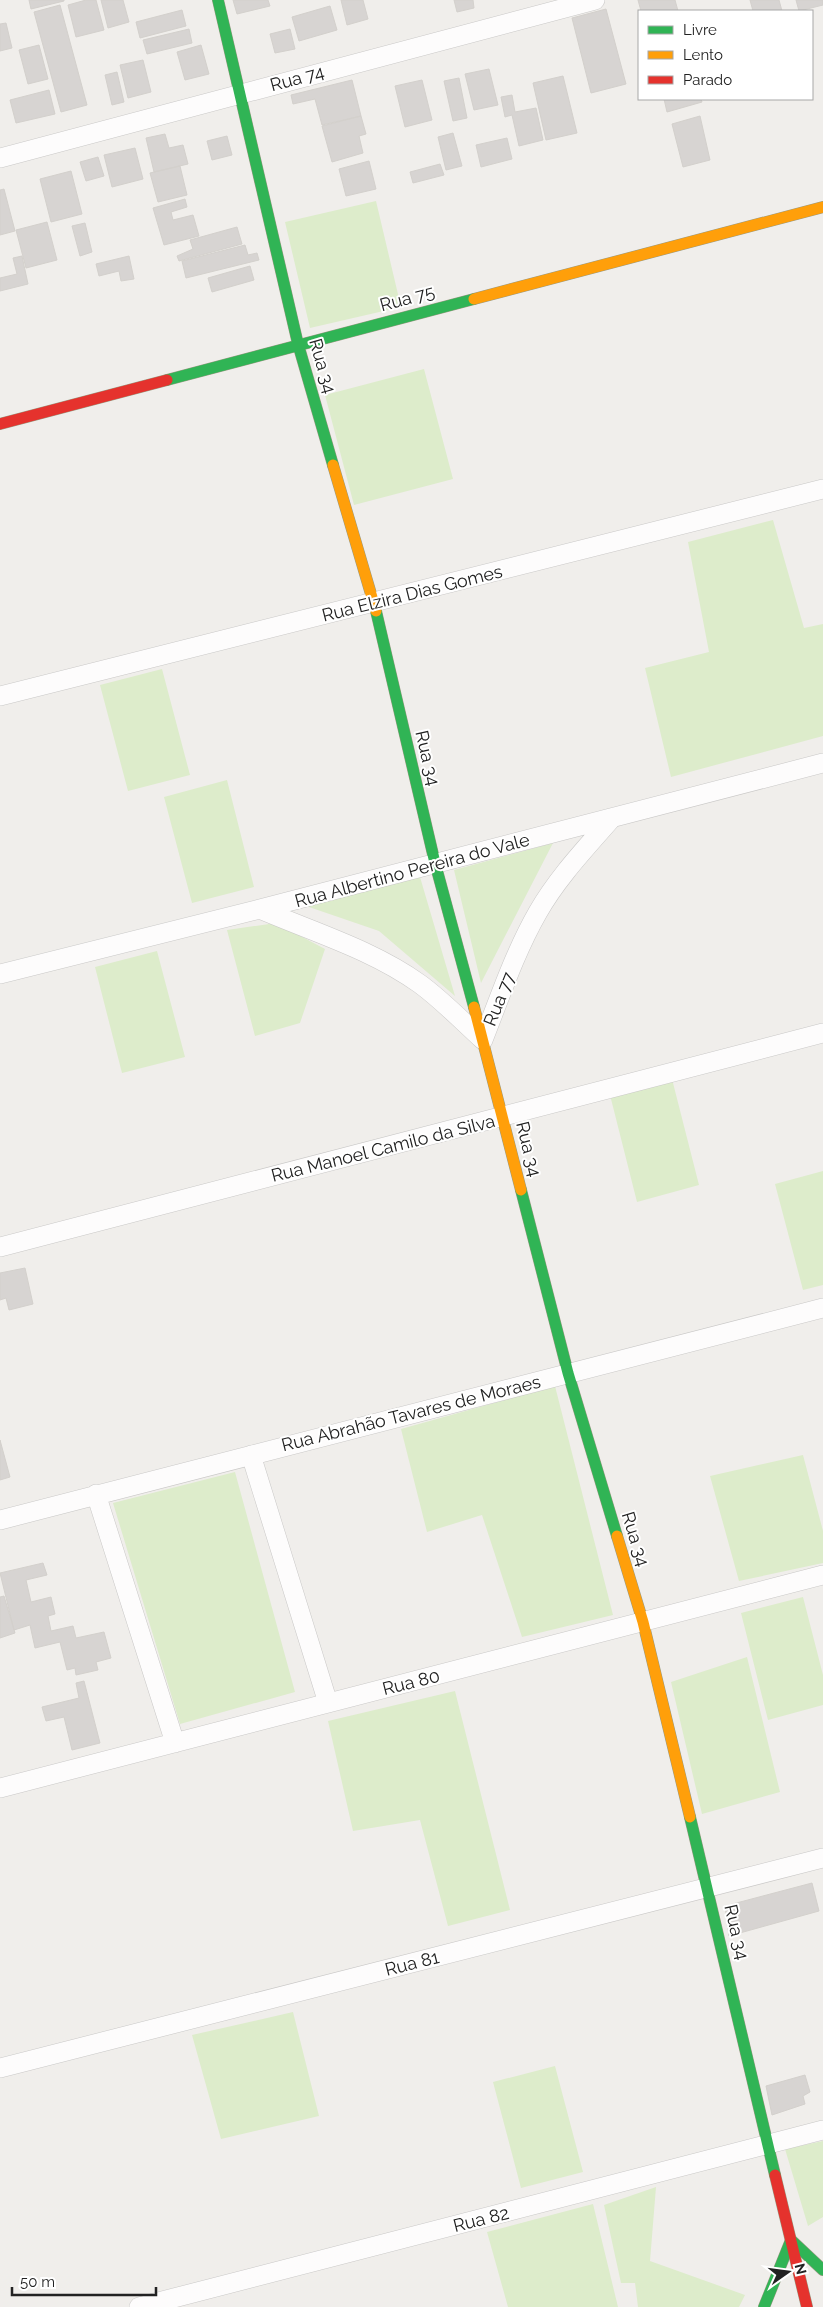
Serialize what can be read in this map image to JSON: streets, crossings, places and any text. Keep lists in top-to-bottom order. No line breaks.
{"streets":{"street":["Rua 74","Rua 75","Rua 34","Rua Elzira Dias Gomes","Rua Albertino Pereira do Vale","Rua 77","Rua Manoel Camilo da Silva","Rua Abrahão Tavares de Moraes","Rua 80","Rua 81","Rua 82"]},"crossings":[["Rua 74","Rua 34"],["Rua 75","Rua 34"],["Rua 34","Rua Elzira Dias Gomes"],["Rua 34","Rua Albertino Pereira do Vale"],["Rua 34","Rua 77"],["Rua 34","Rua Manoel Camilo da Silva"],["Rua 34","Rua Abrahão Tavares de Moraes"],["Rua 34","Rua 80"],["Rua 34","Rua 81"],["Rua 34","Rua 82"],["Rua Albertino Pereira do Vale","Rua 77"]],"legend":["Livre","Lento","Parado"],"scale_bar":"50 m","north":"right"}
